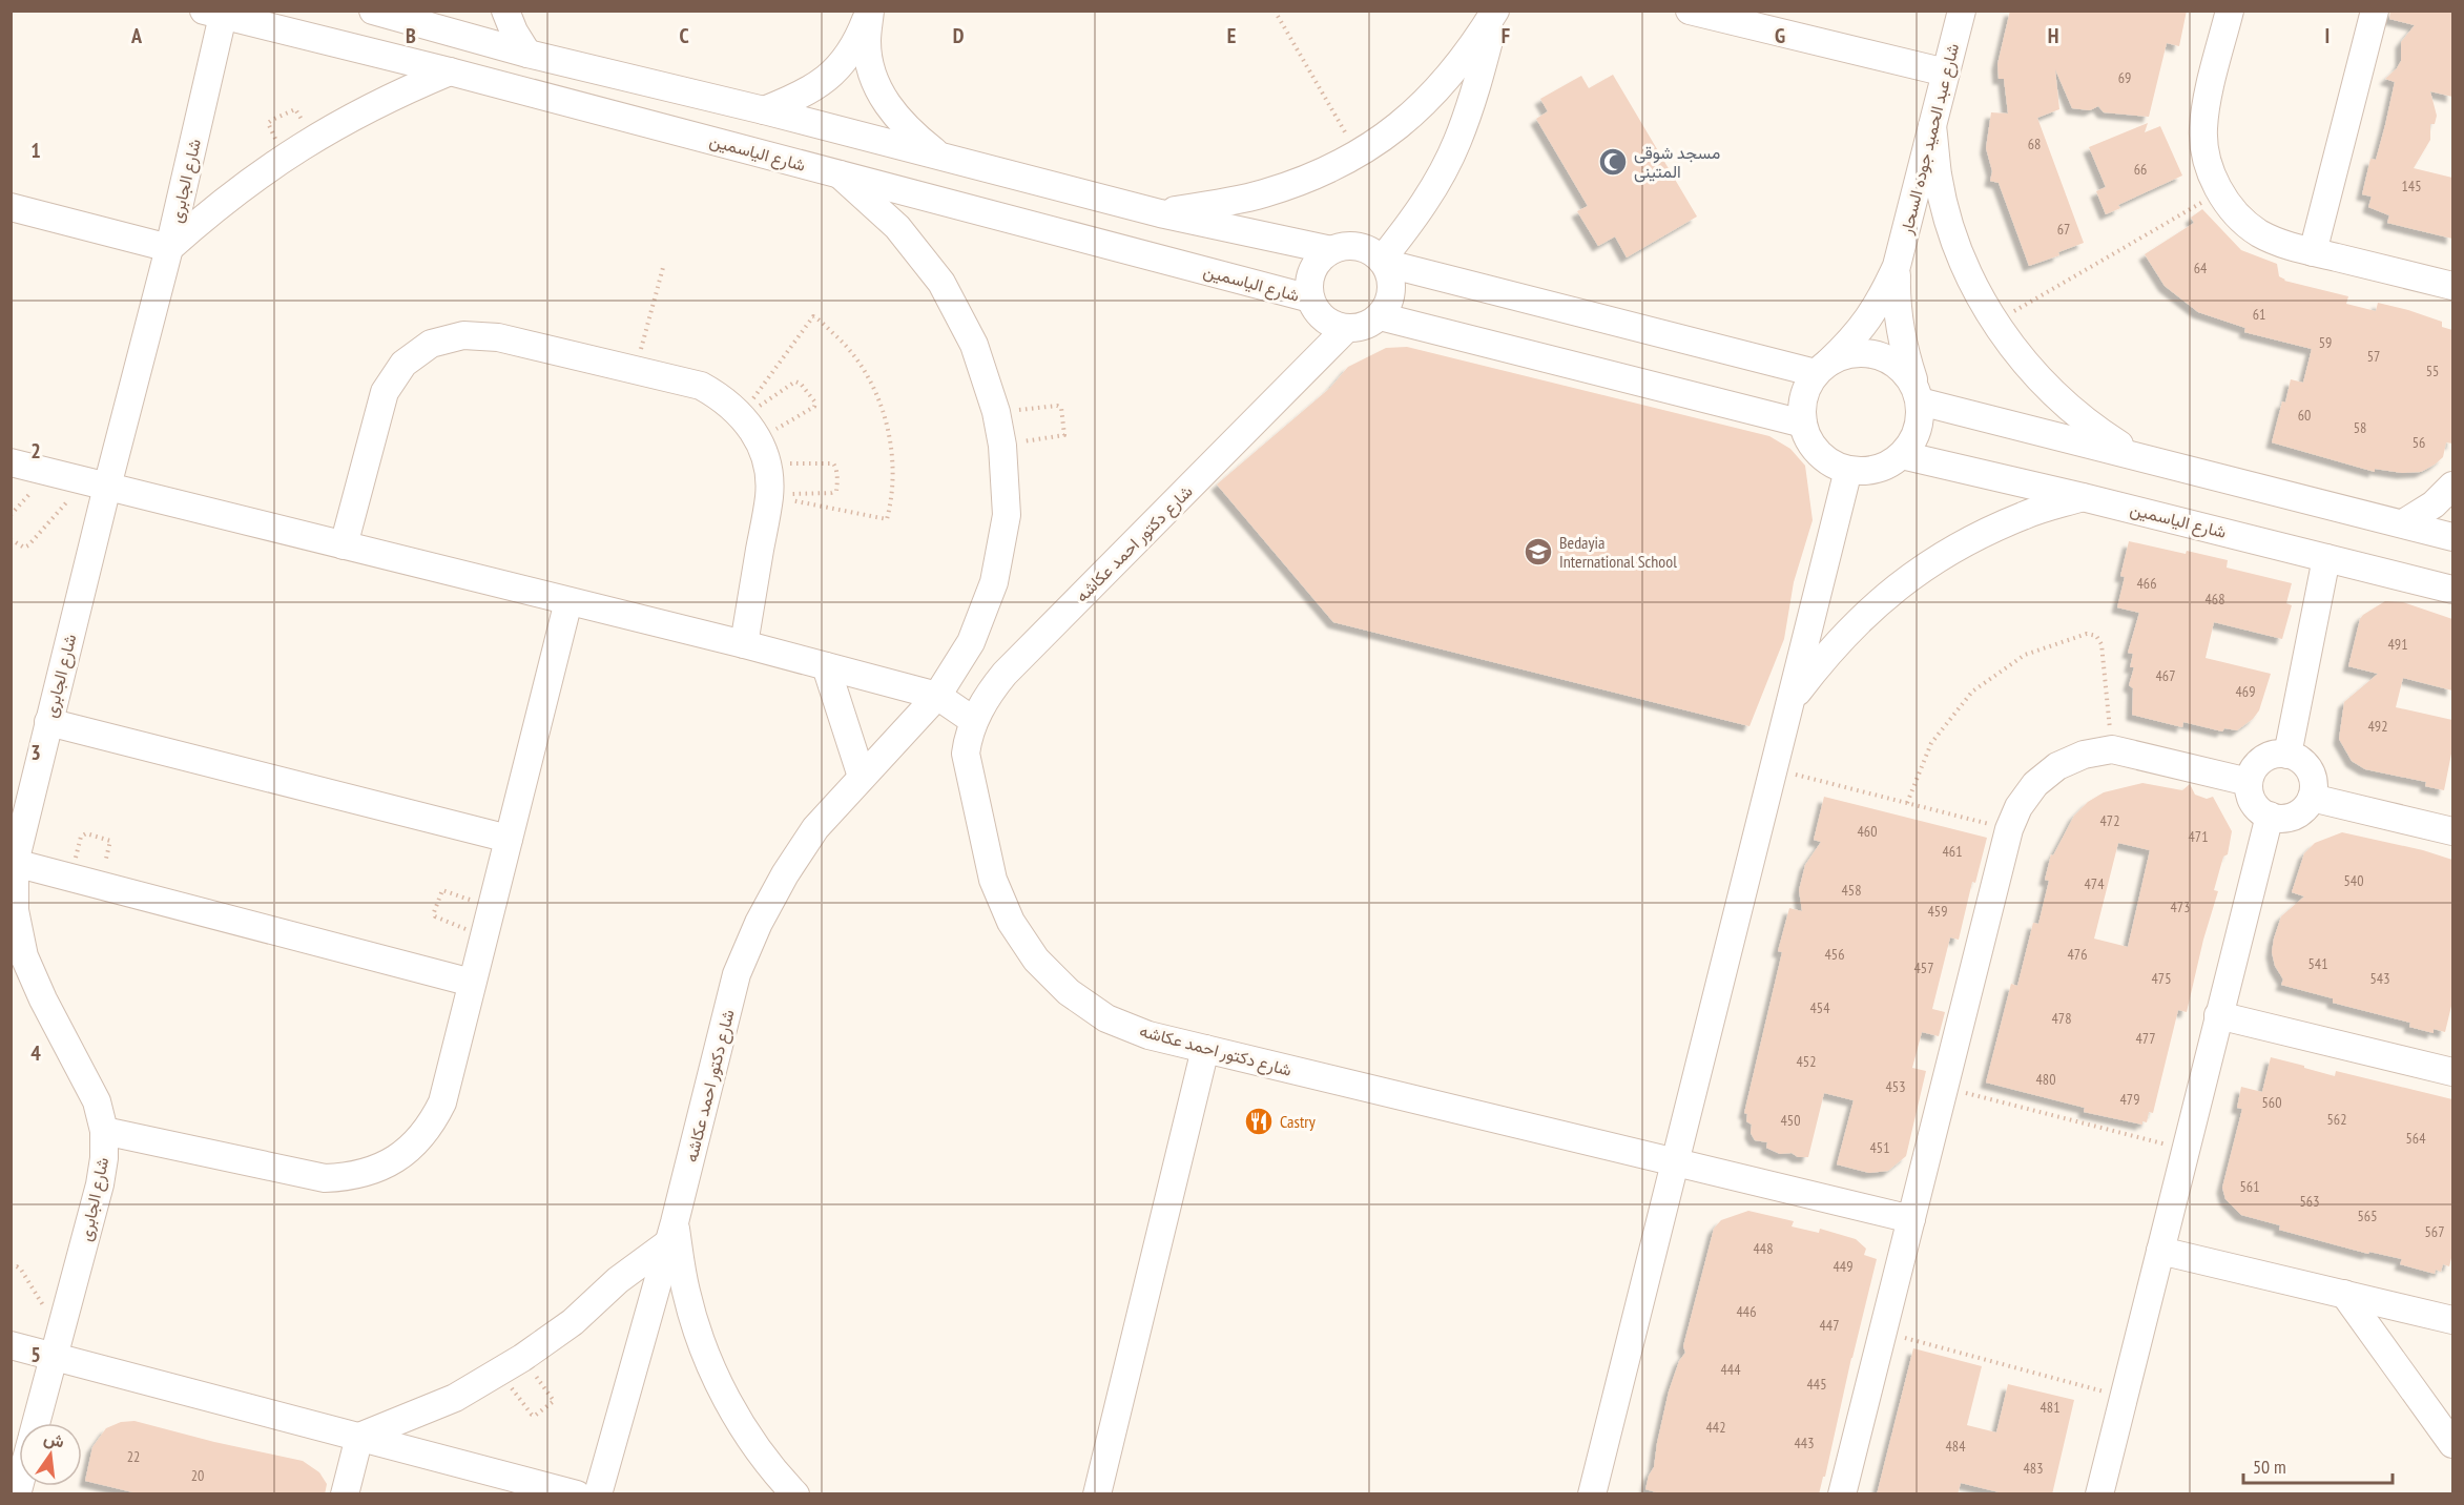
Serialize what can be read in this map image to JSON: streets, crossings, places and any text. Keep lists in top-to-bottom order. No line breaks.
{"streets":{"street":["شارع عبد الحميد جوده السحار","شارع الياسمين","شارع الجابرى","شارع دكتور احمد عكاشه"]},"crossings":[["شارع عبد الحميد جوده السحار","شارع الياسمين"],["شارع الياسمين","شارع الجابرى"],["شارع الياسمين","شارع دكتور احمد عكاشه"]],"places":{"mosque":["مسجد شوقى المتينى"],"school or university":["Bedayia International School"],"restaurant":["Castry"]},"house_numbers":["69","68","66","145","67","64","61","59","57","55","60","58","56","466","468","491","467","469","492","472","460","471","461","540","474","458","473","459","456","476","541","457","475","543","454","478","477","452","480","453","479","560","562","450","564","451","561","563","565","567","448","449","446","447","444","445","481","442","443","484","22","483","20"],"scale_bar":"50 m","north":"top","grid":{"columns":["A","B","C","D","E","F","G","H","I"],"rows":["1","2","3","4","5"]}}
